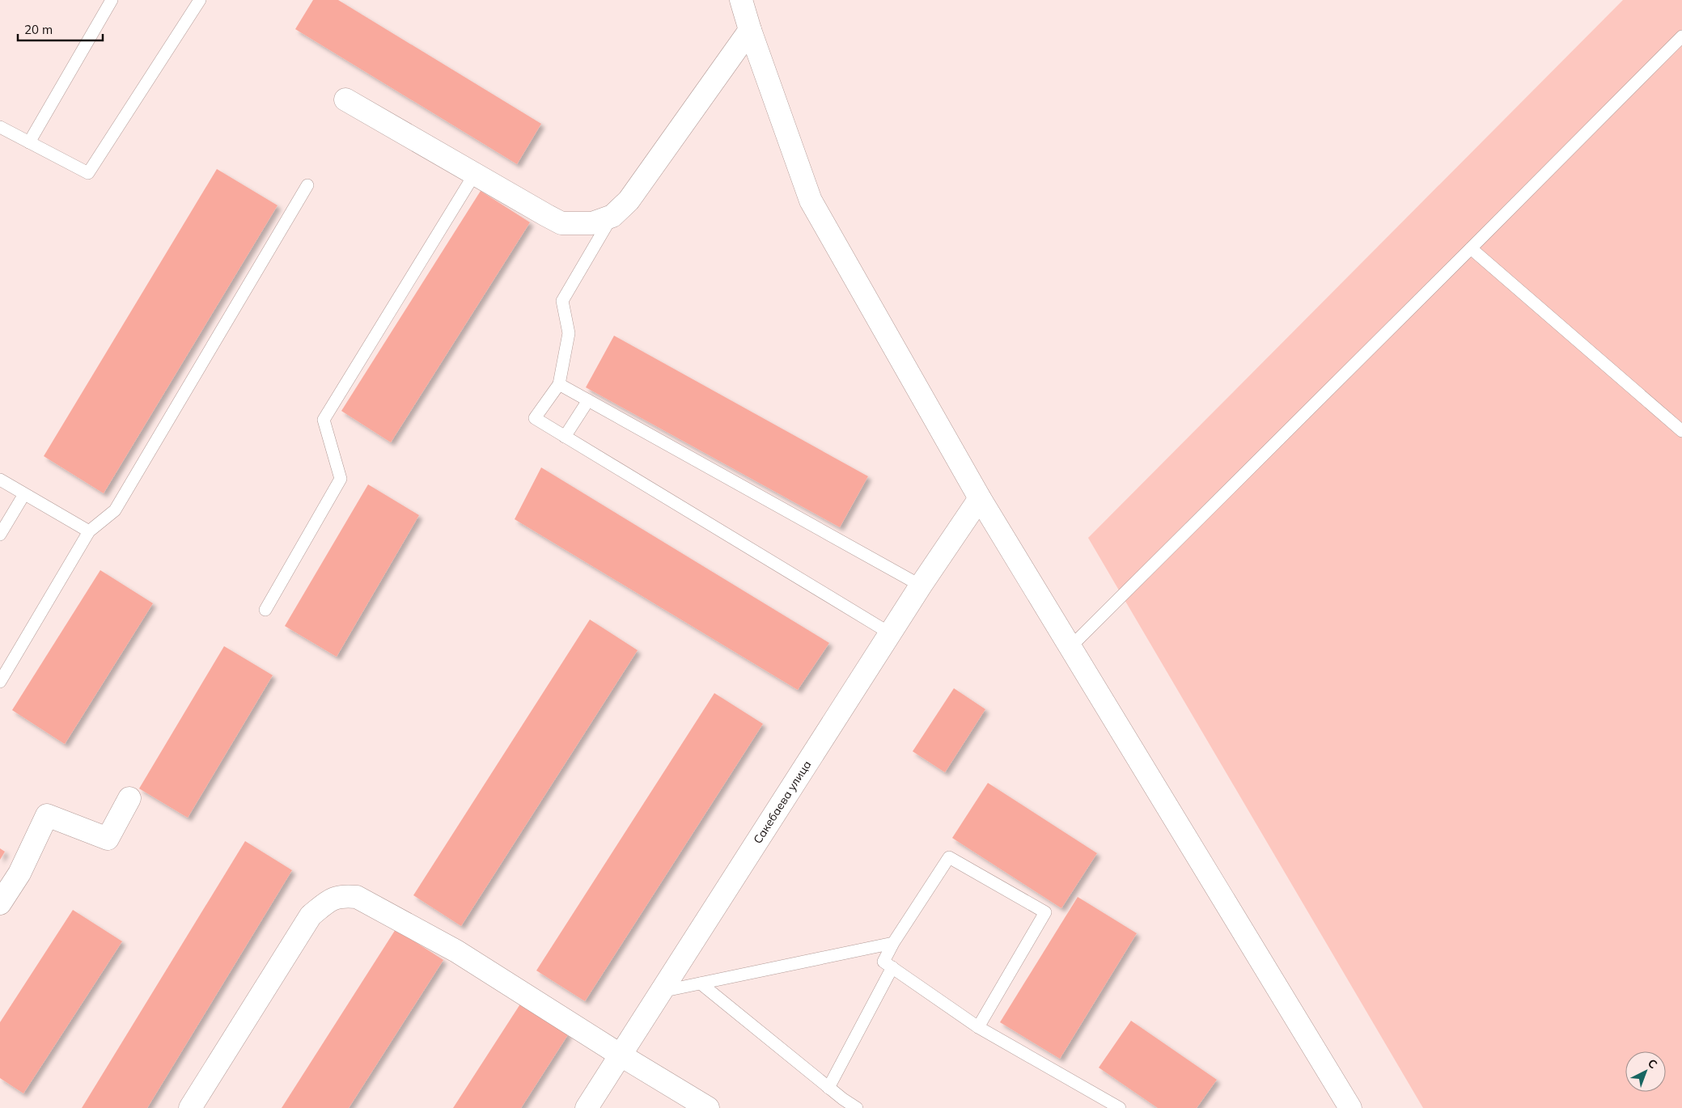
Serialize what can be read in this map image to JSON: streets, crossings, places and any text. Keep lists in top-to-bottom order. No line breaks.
{"streets":{"street":["Сакебаева улица"]},"scale_bar":"20 m","north":"top right"}
